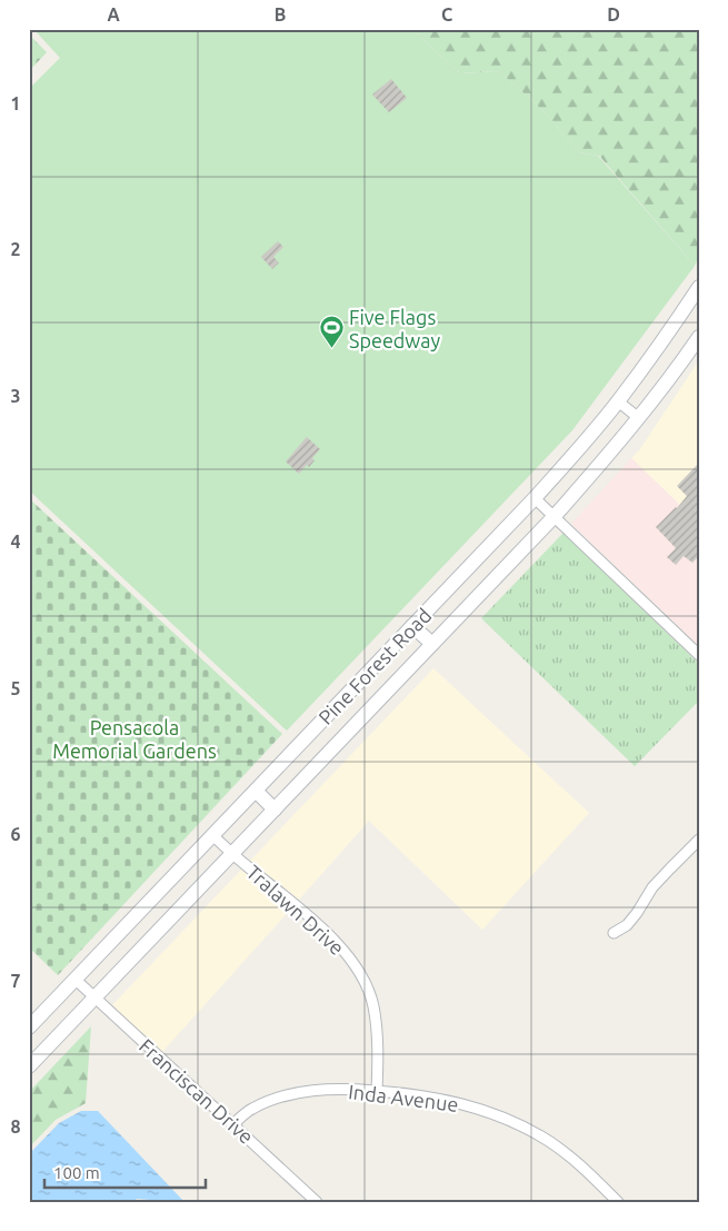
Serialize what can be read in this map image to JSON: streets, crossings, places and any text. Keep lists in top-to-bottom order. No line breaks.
{"streets":{"main road":["Pine Forest Road"],"street":["Tralawn Drive","Franciscan Drive","Inda Avenue"]},"crossings":[["Pine Forest Road","Tralawn Drive"],["Pine Forest Road","Franciscan Drive"],["Tralawn Drive","Inda Avenue"],["Franciscan Drive","Inda Avenue"]],"parks":["Pensacola Memorial Gardens"],"places":{"sports":["Five Flags Speedway"]},"scale_bar":"100 m","grid":{"columns":["A","B","C","D"],"rows":["1","2","3","4","5","6","7","8"]}}
